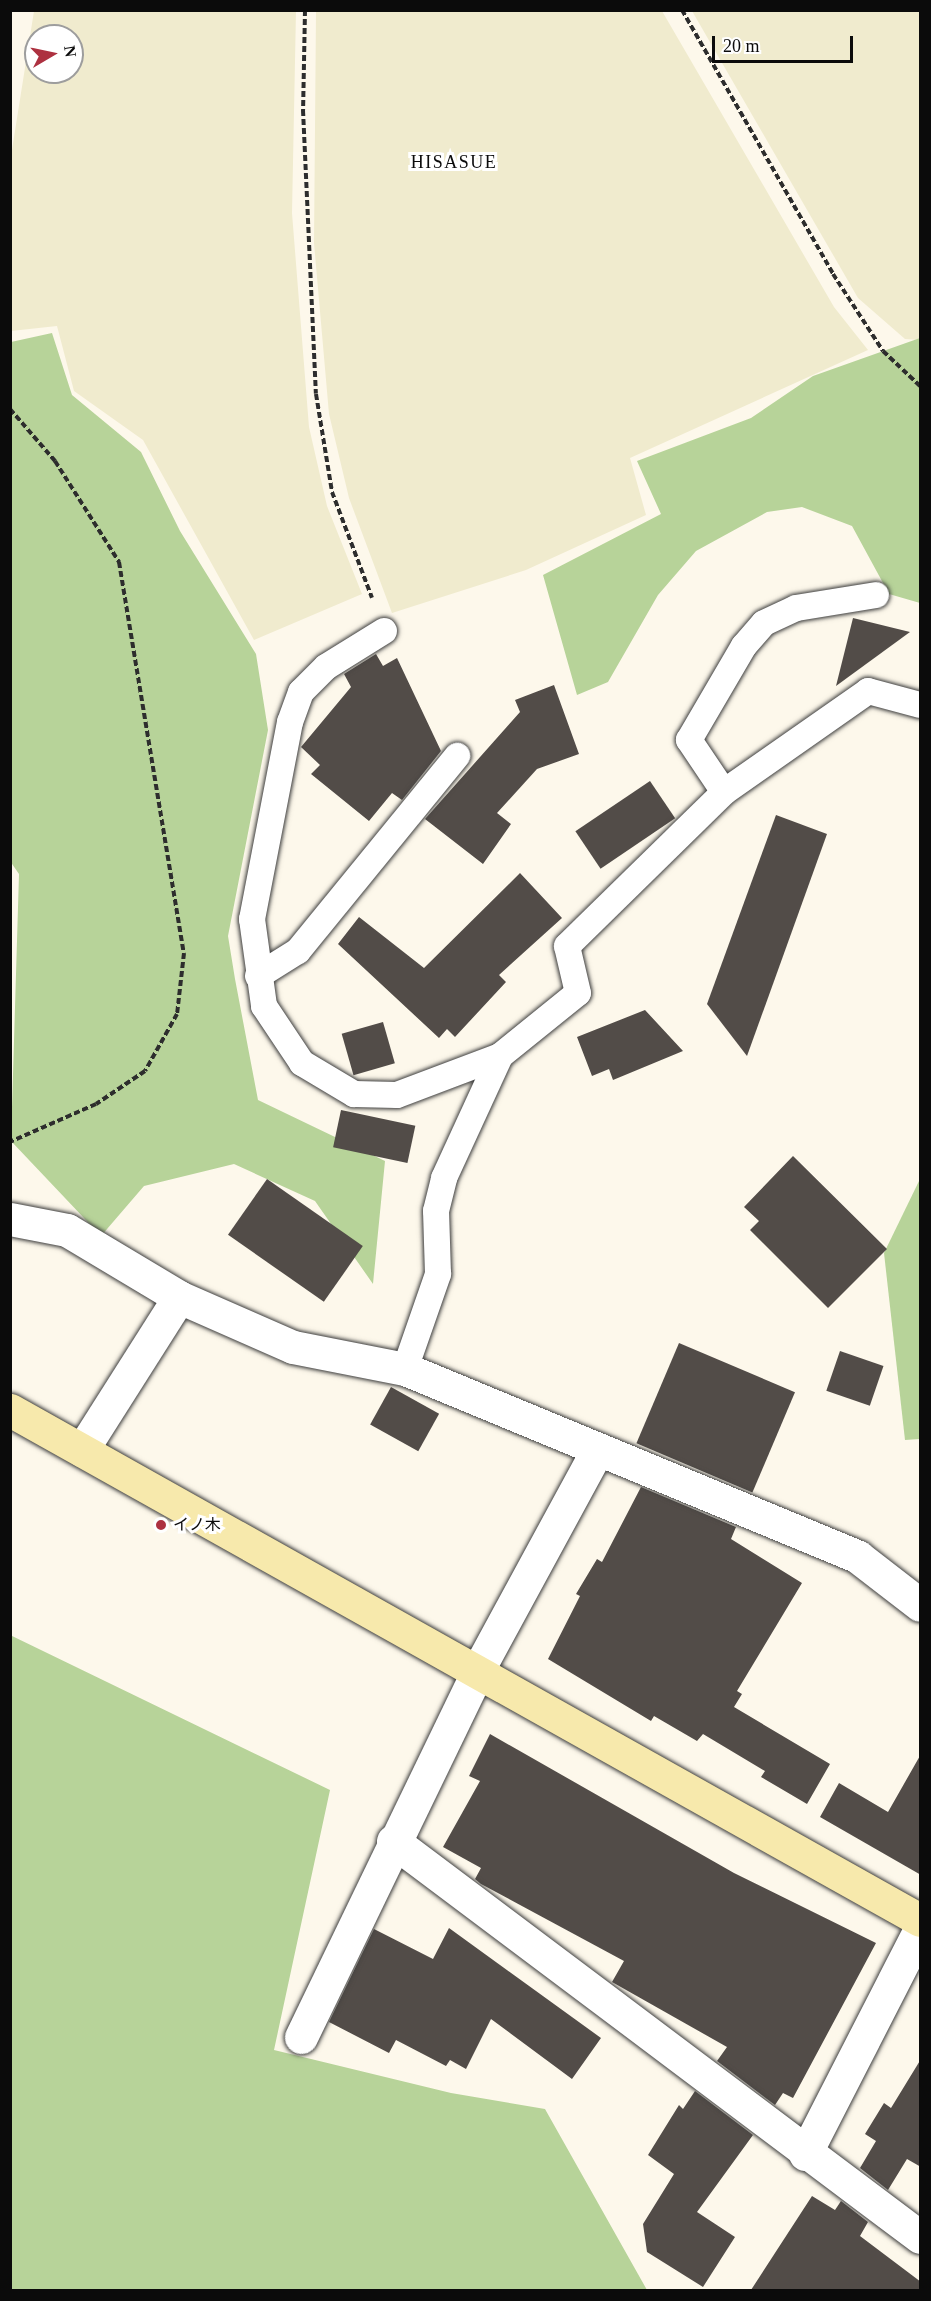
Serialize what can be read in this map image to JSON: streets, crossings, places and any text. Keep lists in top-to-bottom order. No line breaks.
{"districts":["HISASUE"],"places":["イノ木"],"scale_bar":"20 m","north":"right"}
